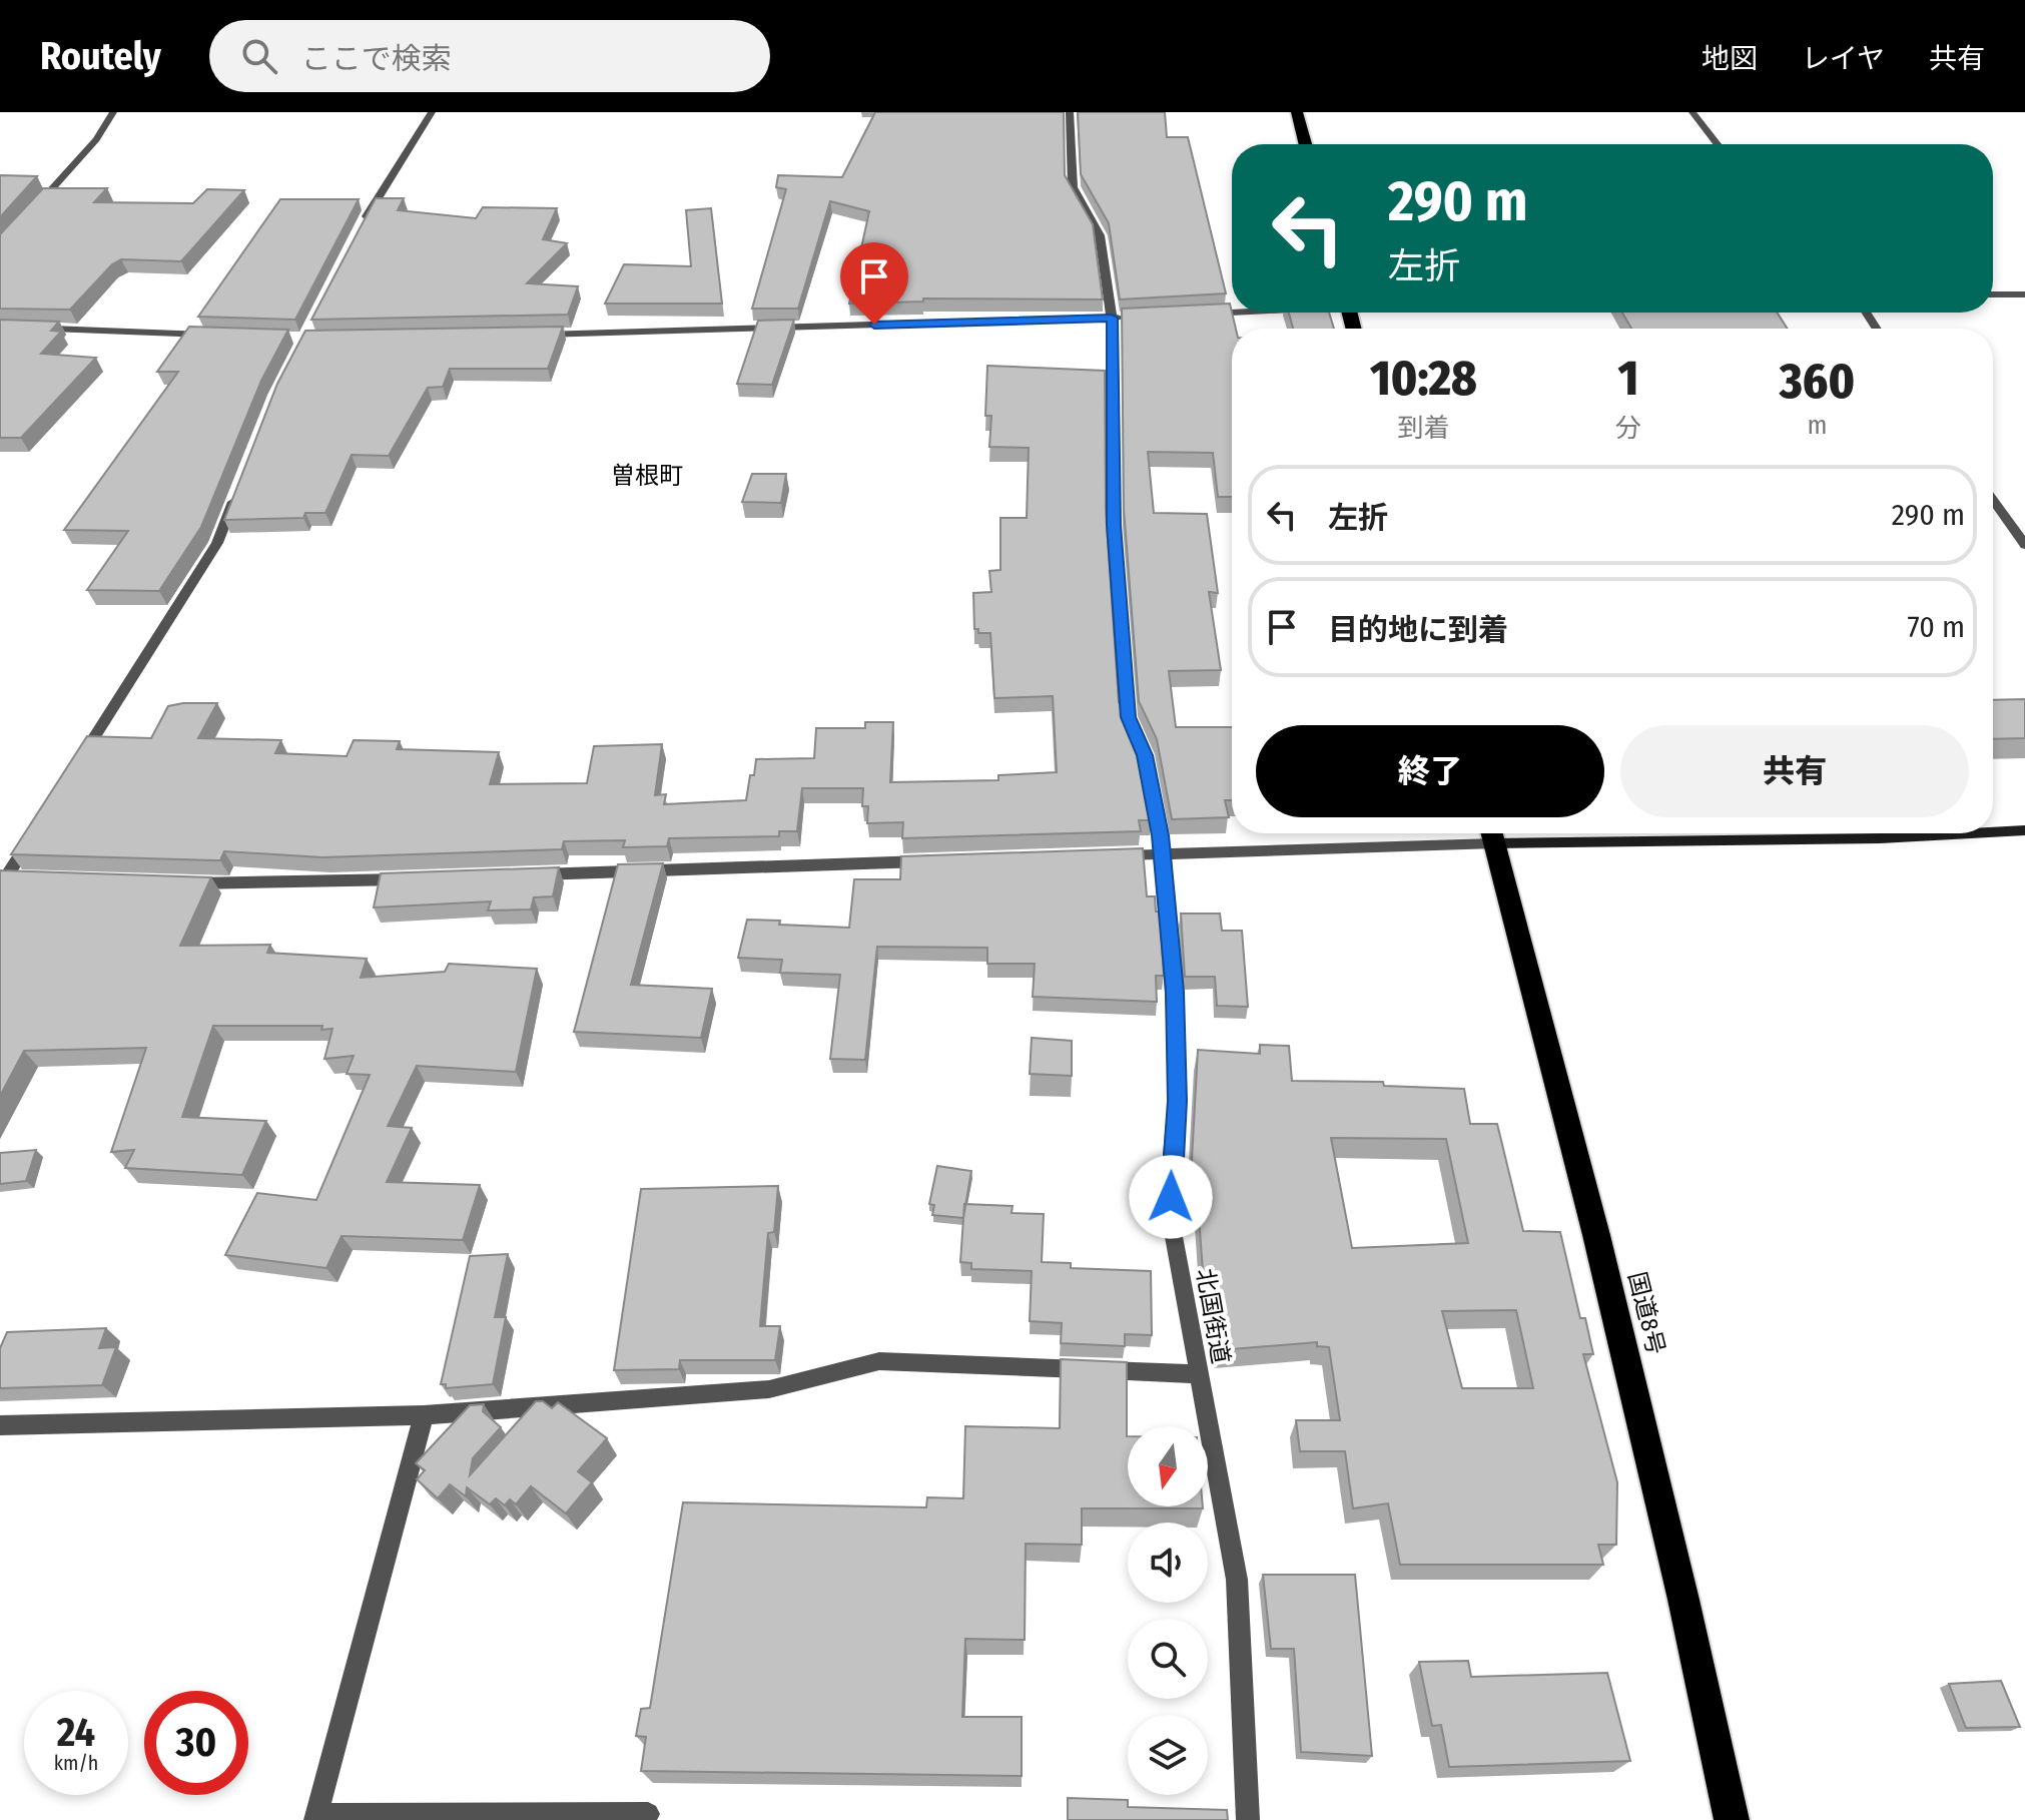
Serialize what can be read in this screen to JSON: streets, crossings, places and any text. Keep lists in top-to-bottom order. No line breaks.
{"streets":{"highway":["国道8号"],"street":["北国街道"]},"districts":["曽根町"],"north":"bottom","page":{"header":"Routely","search":"ここで検索","nav":["地図","レイヤ","共有"],"turn":["290 m","左折"],"eta":["10:28","到着","1","分","360","m"],"list":[{"name":"左折","value":"290 m"},{"name":"目的地に到着","value":"70 m"}],"buttons":["終了","共有"],"speed":"24 km/h","limit":"30"}}
